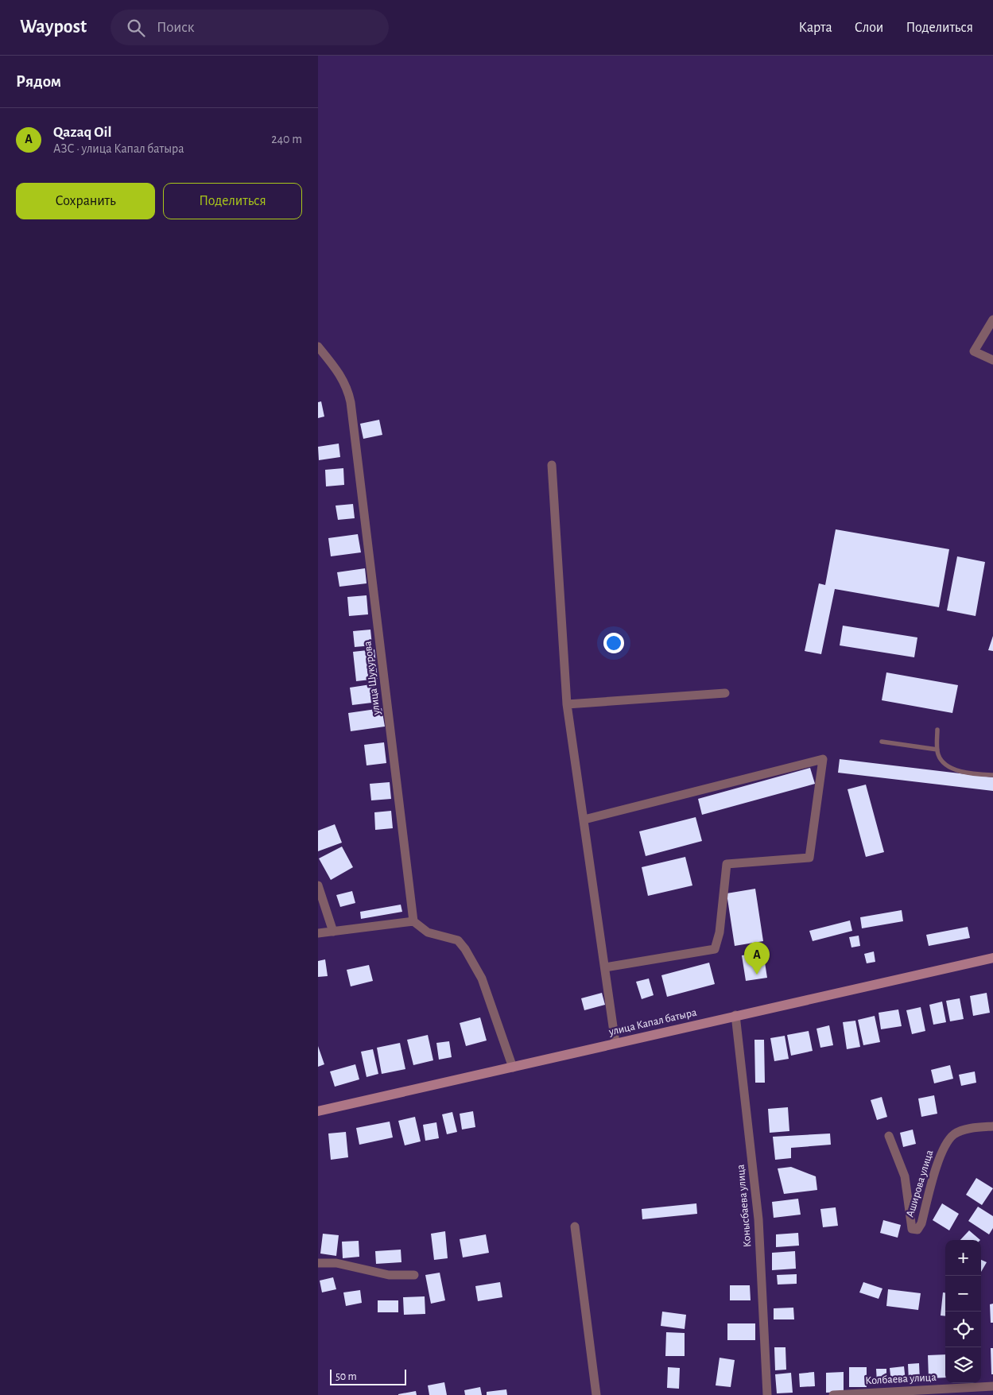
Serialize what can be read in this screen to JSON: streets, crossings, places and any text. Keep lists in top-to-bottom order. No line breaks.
{"streets":{"main road":["улица Капал батыра"],"street":["улица Шукурова","Аширова улица","Конысбаева улица","Колбаева улица"]},"crossings":[["улица Капал батыра","Конысбаева улица"]],"scale_bar":"50 m","page":{"header":"Waypost","search":"Поиск","nav":["Карта","Слои","Поделиться"],"heading":"Рядом","list":[{"mark":"A","name":"Qazaq Oil","note":"АЗС · улица Капал батыра","value":"240 m"}],"buttons":["Сохранить","Поделиться"],"pins":"A","map_buttons":["+","−"],"scale":"50 m"}}
